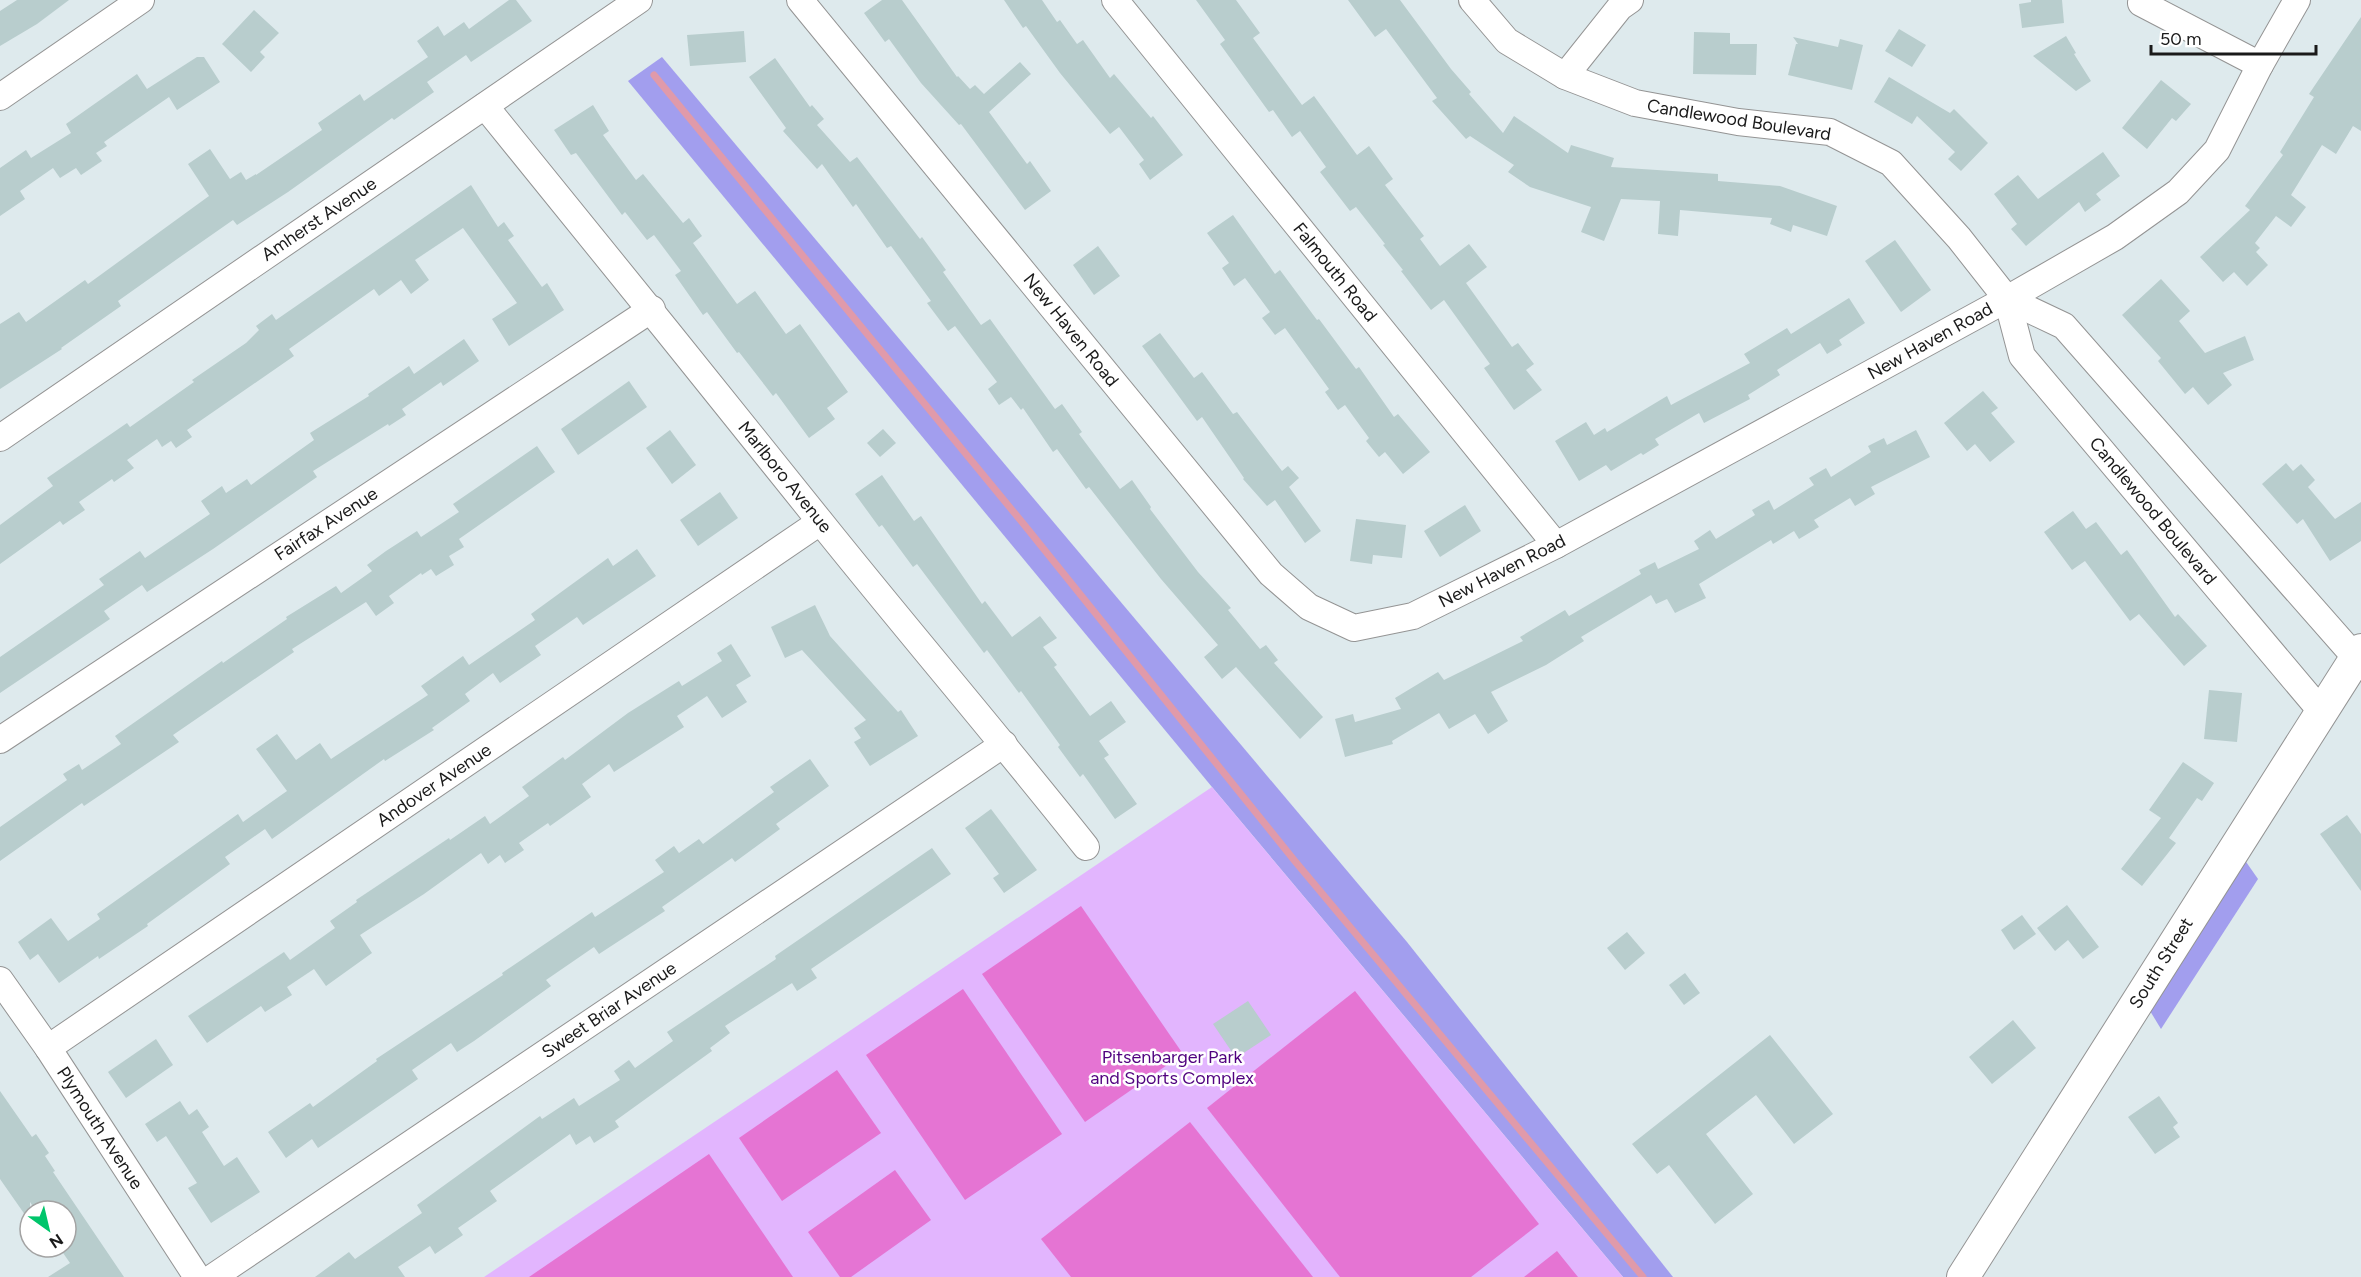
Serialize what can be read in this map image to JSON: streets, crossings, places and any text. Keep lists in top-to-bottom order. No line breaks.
{"streets":{"street":["Candlewood Boulevard","Amherst Avenue","Falmouth Road","New Haven Road","Marlboro Avenue","Fairfax Avenue","Andover Avenue","South Street","Sweet Briar Avenue","Plymouth Avenue"]},"crossings":[["Candlewood Boulevard","New Haven Road"],["Candlewood Boulevard","South Street"],["Amherst Avenue","Marlboro Avenue"],["Falmouth Road","New Haven Road"],["Marlboro Avenue","Fairfax Avenue"],["Marlboro Avenue","Andover Avenue"],["Marlboro Avenue","Sweet Briar Avenue"],["Andover Avenue","Plymouth Avenue"]],"parks":["Pitsenbarger Park and Sports Complex"],"scale_bar":"50 m","north":"bottom right"}
